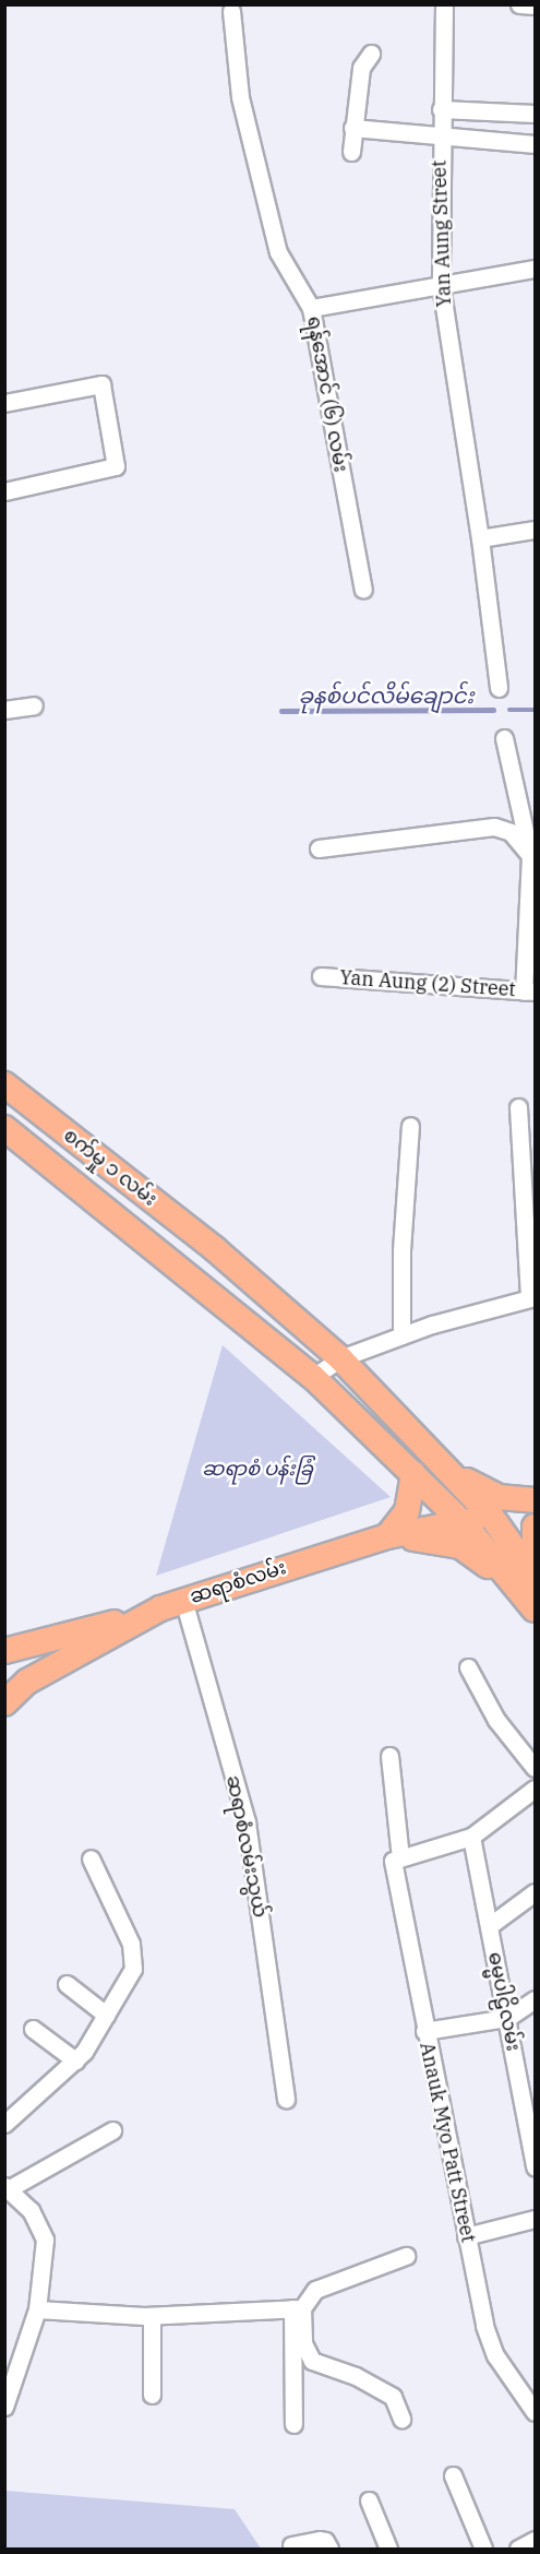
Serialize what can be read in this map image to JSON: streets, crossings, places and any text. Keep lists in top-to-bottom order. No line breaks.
{"streets":{"main road":["စက်မှု ၁ လမ်း","ဆရာစံလမ်း"],"street":["Yan Aung Street","ရန်အောင် (၆) လမ်း","Yan Aung (2) Street","ဆရာစံလမ်းသွယ်","ဓမ္မပါဠိလမ်း","Anauk Myo Patt Street"]},"crossings":[["Yan Aung Street","ရန်အောင် (၆) လမ်း"],["ဆရာစံလမ်း","ဆရာစံလမ်းသွယ်"]],"water":["ခုနစ်ပင်လိမ်ချောင်း"],"parks":["ဆရာစံ ပန်းခြံ"]}
